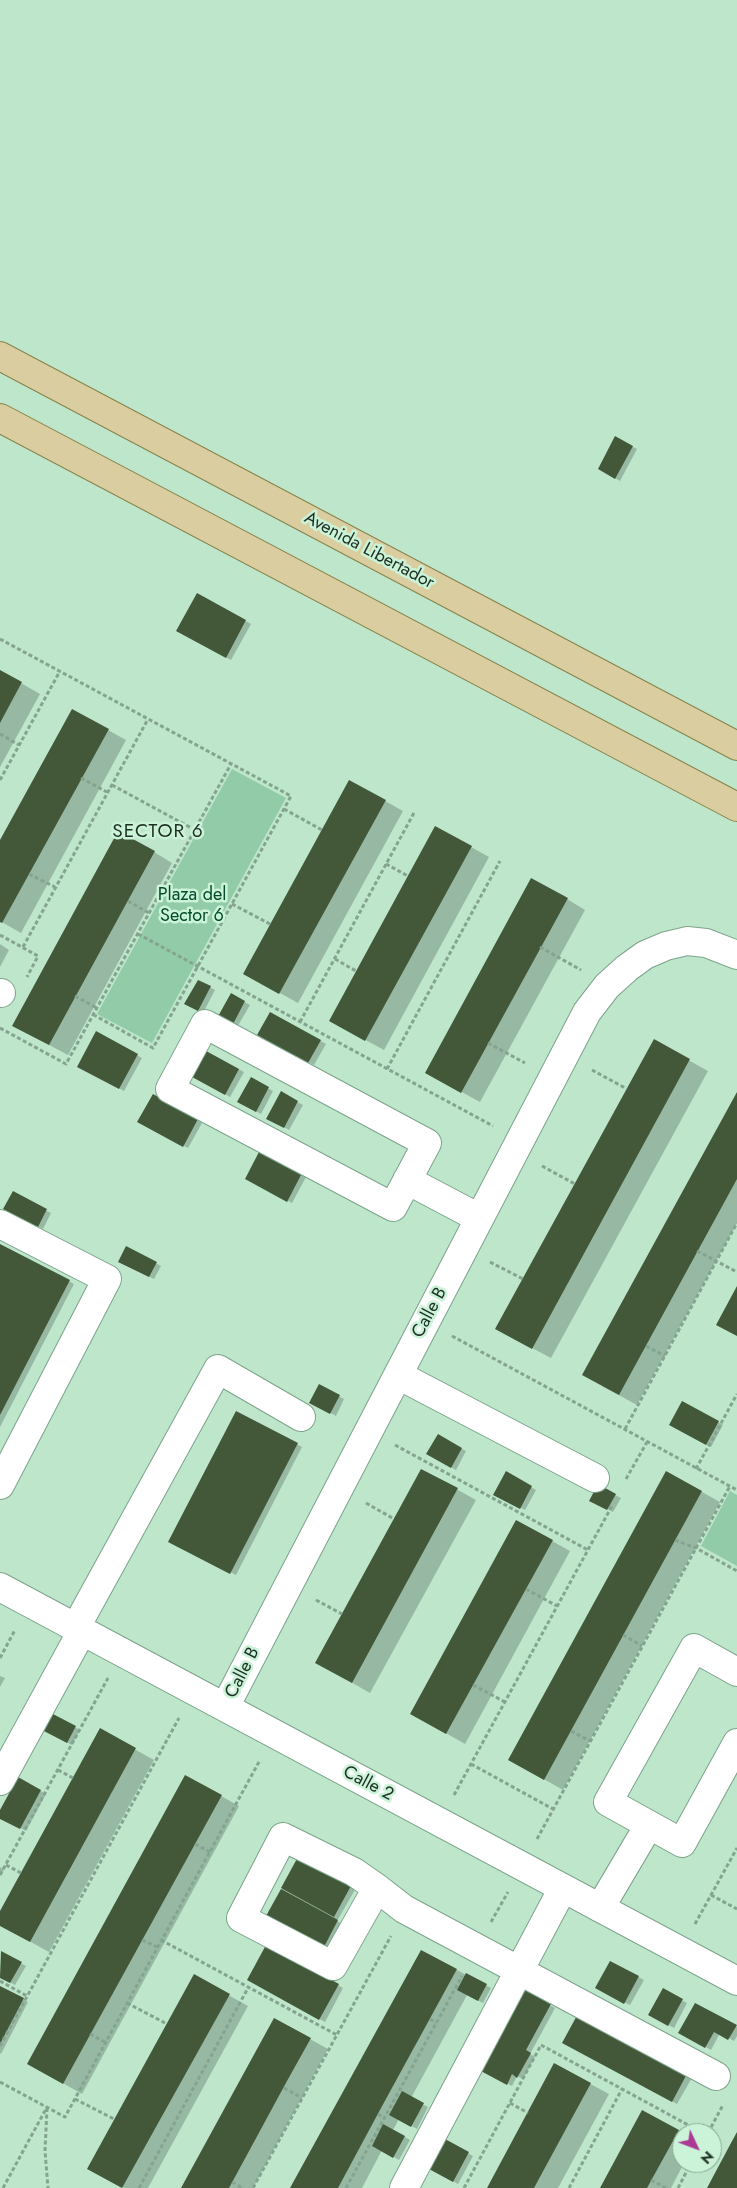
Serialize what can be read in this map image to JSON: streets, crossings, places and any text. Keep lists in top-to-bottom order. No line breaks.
{"streets":{"main road":["Avenida Libertador"],"street":["Calle B","Calle 2"]},"crossings":[["Calle B","Calle 2"]],"districts":["SECTOR 6"],"parks":["Plaza del Sector 6"],"north":"bottom right"}
